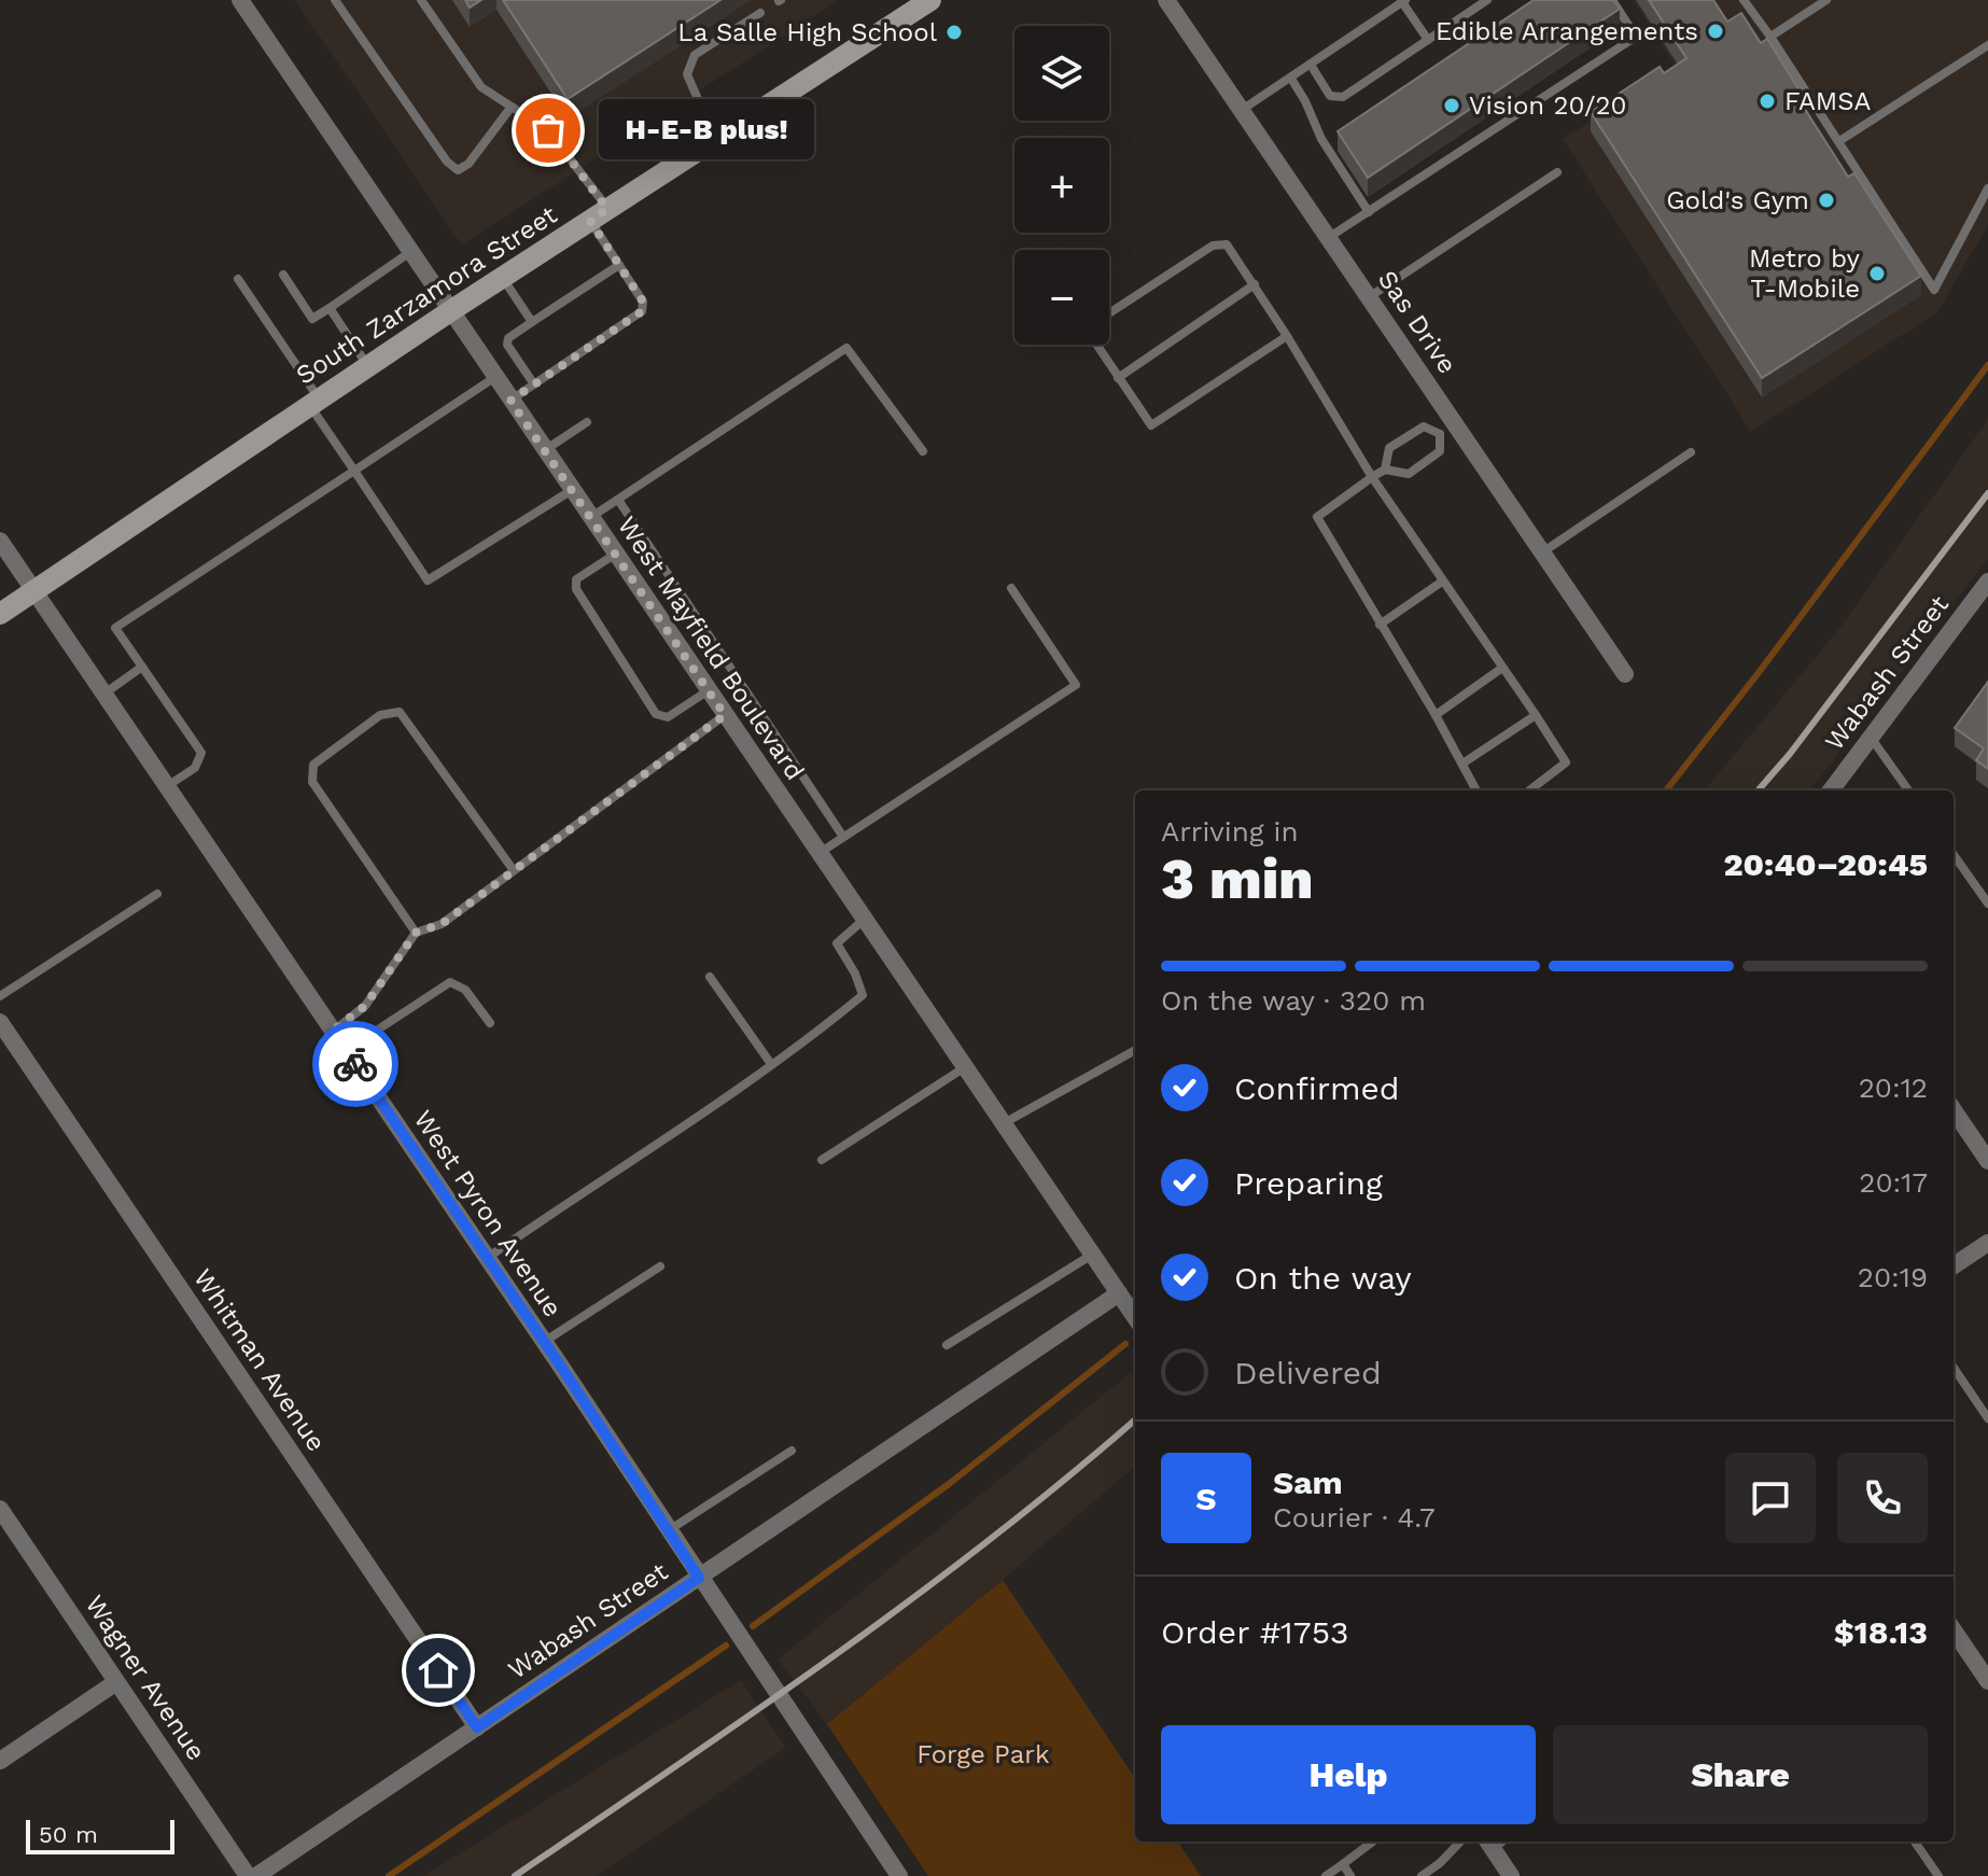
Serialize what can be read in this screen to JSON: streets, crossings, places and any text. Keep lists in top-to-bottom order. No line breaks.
{"streets":{"main road":["South Zarzamora Street"],"street":["Sas Drive","West Mayfield Boulevard","Wabash Street","West Pyron Avenue","Whitman Avenue","Wagner Avenue"]},"crossings":[["South Zarzamora Street","West Mayfield Boulevard"],["South Zarzamora Street","West Pyron Avenue"],["West Mayfield Boulevard","Wabash Street"],["Wabash Street","West Pyron Avenue"],["Wabash Street","Whitman Avenue"]],"parks":["Forge Park"],"places":["Edible Arrangements","La Salle High School","FAMSA","Vision 20/20","H-E-B plus!","Gold's Gym","Metro by T-Mobile"],"scale_bar":"50 m","page":{"map_buttons":["+","−"],"bubble":"H-E-B plus!","heading":["3 min","Arriving in","20:40–20:45"],"panel":["Sam","Courier · 4.7","Order #1753","$18.13"],"bar":"On the way · 320 m","list":[["Confirmed","20:12"],["Preparing","20:17"],["On the way","20:19"],"Delivered"],"round":"S","buttons":["Help","Share"],"scale":"50 m"}}
